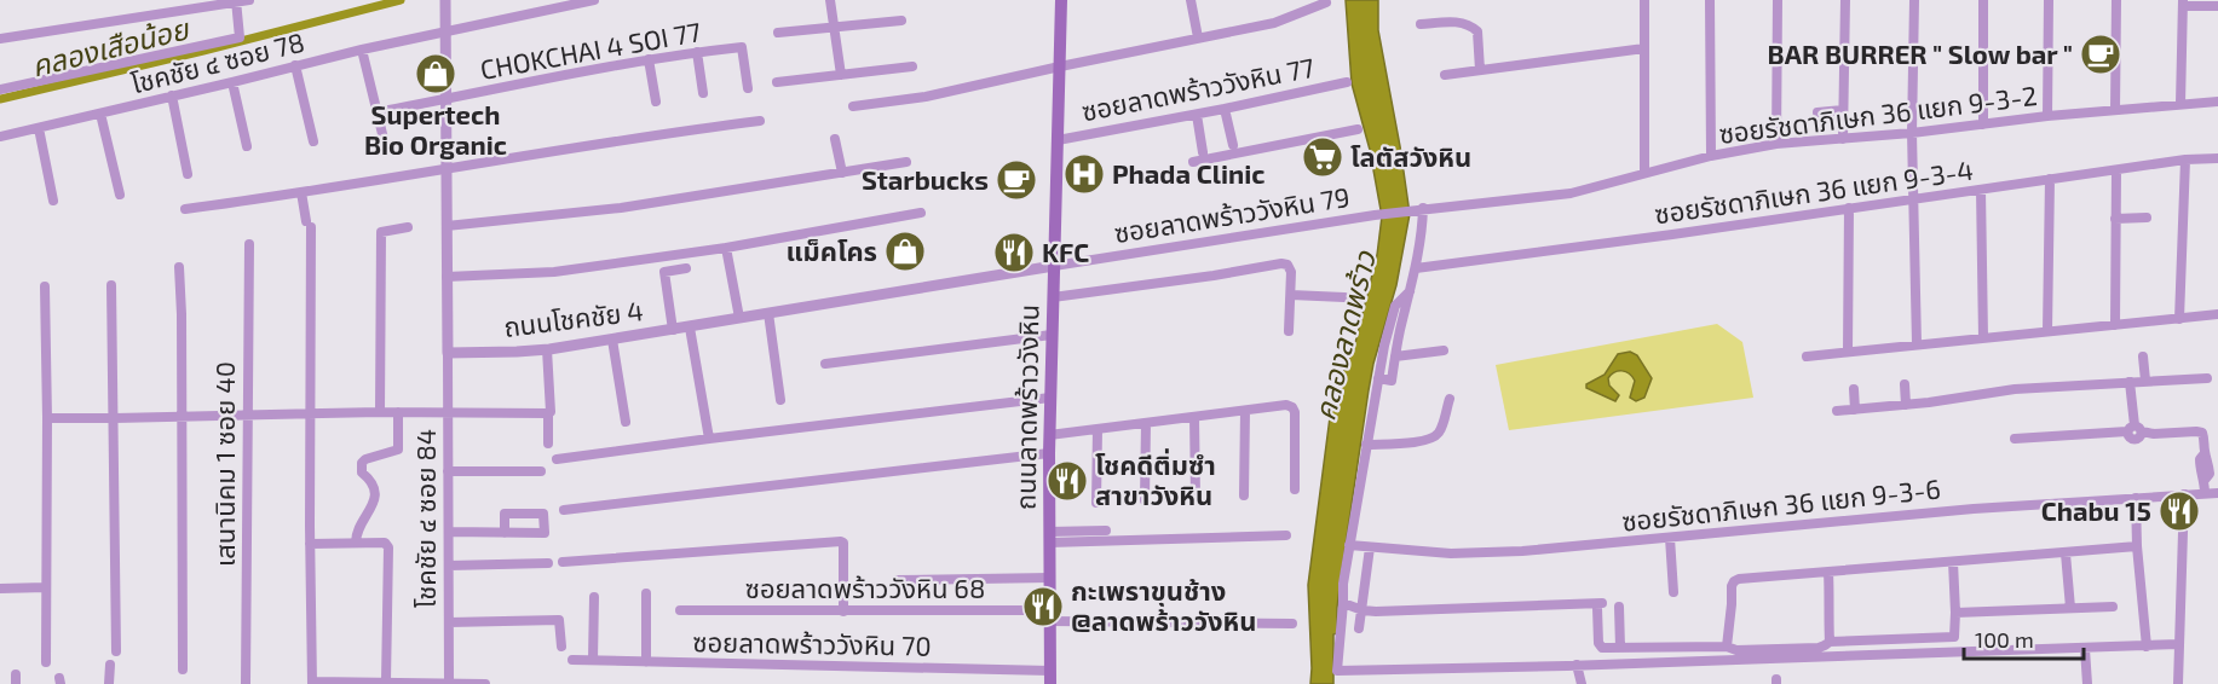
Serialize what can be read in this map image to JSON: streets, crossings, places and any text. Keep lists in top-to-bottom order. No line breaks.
{"streets":{"main road":["ถนนลาดพร้าววังหิน"],"street":["CHOKCHAI 4 SOI 77","โชคชัย ๔ ซอย 78","ซอยลาดพร้าววังหิน 77","ซอยรัชดาภิเษก 36 แยก 9-3-2","ซอยรัชดาภิเษก 36 แยก 9-3-4","ซอยลาดพร้าววังหิน 79","ถนนโชคชัย 4","เสนานิคม 1 ซอย 40","ซอยรัชดาภิเษก 36 แยก 9-3-6","โชคชัย ๔ ซอย 84","ซอยลาดพร้าววังหิน 68","ซอยลาดพร้าววังหิน 70"]},"crossings":[["ซอยลาดพร้าววังหิน 77","ถนนลาดพร้าววังหิน"],["ซอยรัชดาภิเษก 36 แยก 9-3-2","ซอยลาดพร้าววังหิน 79"],["ซอยลาดพร้าววังหิน 79","ถนนโชคชัย 4"],["ซอยลาดพร้าววังหิน 79","ถนนลาดพร้าววังหิน"],["ถนนโชคชัย 4","ถนนลาดพร้าววังหิน"],["ถนนโชคชัย 4","โชคชัย ๔ ซอย 84"],["ถนนลาดพร้าววังหิน","ซอยลาดพร้าววังหิน 68"],["ถนนลาดพร้าววังหิน","ซอยลาดพร้าววังหิน 70"]],"water":["คลองเสือน้อย","คลองลาดพร้าว"],"places":{"cafe":["BAR BURRER \" Slow bar \"","Starbucks"],"shop":["Supertech Bio Organic","แม็คโคร"],"supermarket":["โลตัสวังหิน"],"hospital":["Phada Clinic"],"restaurant":["KFC","โชคดีติ่มซำ สาขาวังหิน","Chabu 15","กะเพราขุนช้าง @ลาดพร้าววังหิน"]},"scale_bar":"100 m"}
